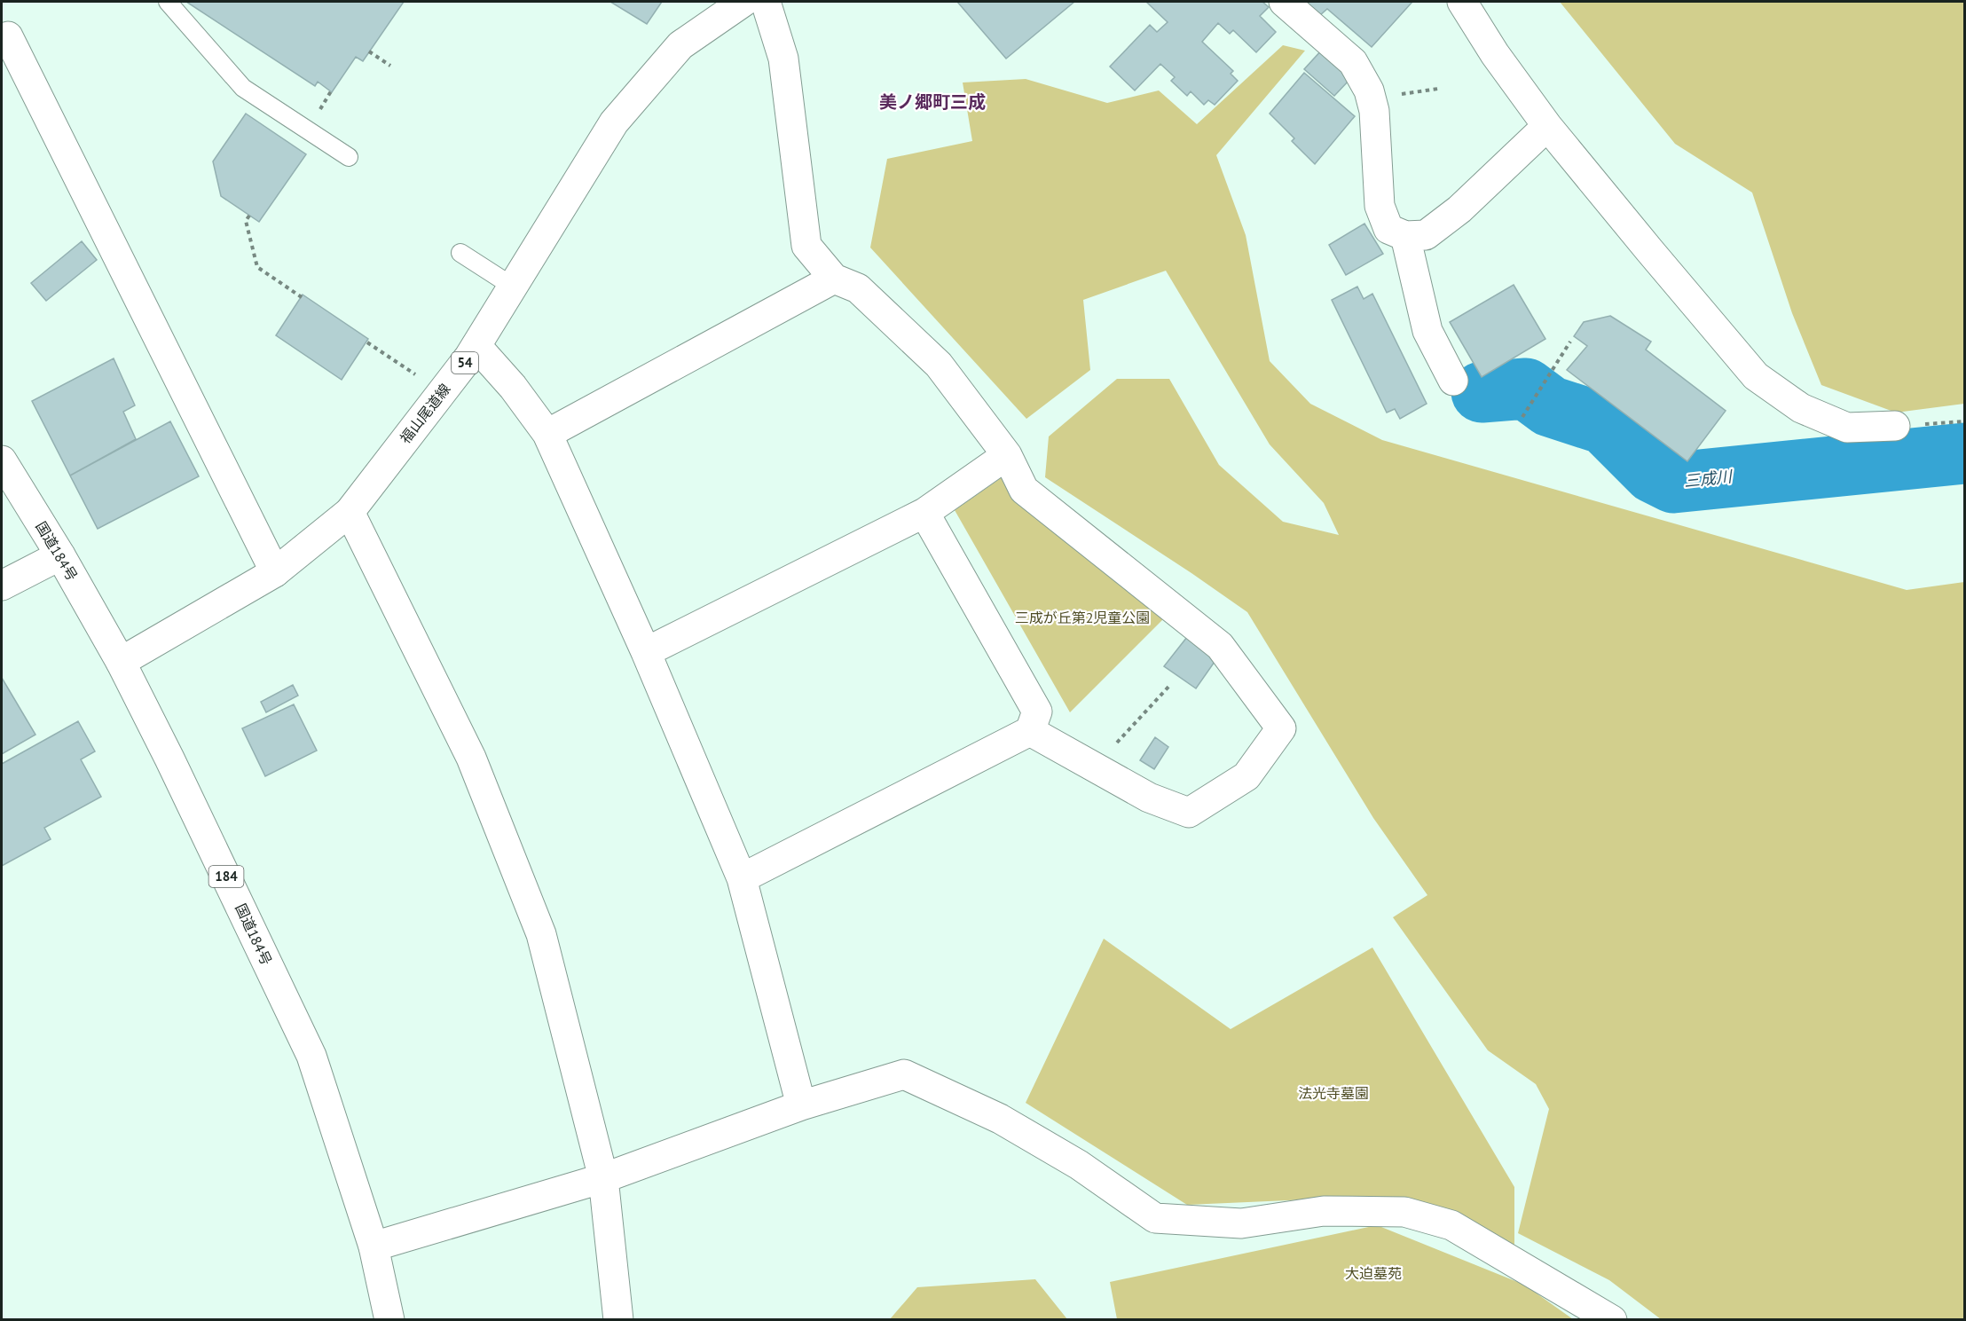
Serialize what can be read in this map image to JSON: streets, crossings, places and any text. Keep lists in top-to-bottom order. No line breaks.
{"streets":{"main road":["54","福山尾道線","国道184号","184"]},"crossings":[["福山尾道線","国道184号"]],"districts":["美ノ郷町三成"],"water":["三成川"],"parks":["三成が丘第2児童公園","法光寺墓園","大迫墓苑"]}
